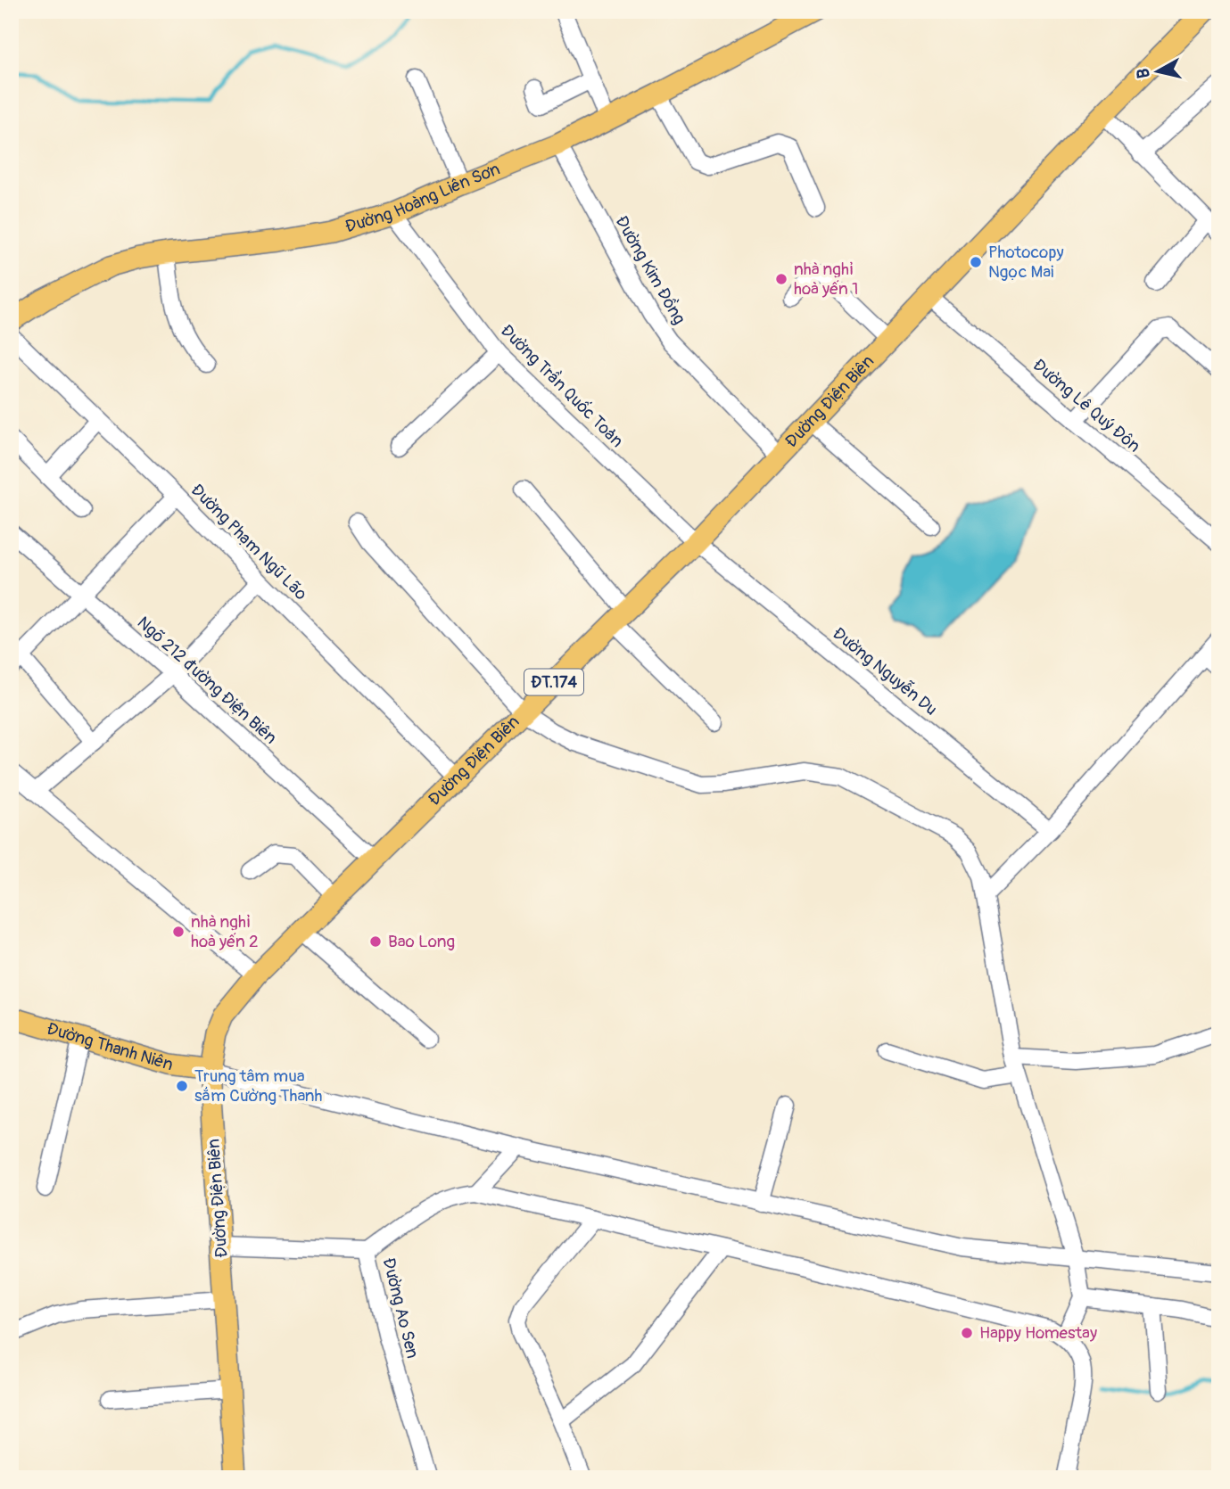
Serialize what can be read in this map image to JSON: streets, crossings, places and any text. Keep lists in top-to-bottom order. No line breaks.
{"streets":{"main road":["Đường Hoàng Liên Sơn","Đường Điện Biên","ĐT.174","Đường Thanh Niên"],"street":["Đường Kim Đồng","Đường Trần Quốc Toản","Đường Lê Quý Đôn","Đường Phạm Ngũ Lão","Đường Nguyễn Du","Ngõ 212 đường Điện Biên","Đường Ao Sen"]},"crossings":[["Đường Hoàng Liên Sơn","Đường Kim Đồng"],["Đường Hoàng Liên Sơn","Đường Trần Quốc Toản"],["Đường Kim Đồng","Đường Điện Biên"],["Đường Trần Quốc Toản","Đường Điện Biên"],["Đường Trần Quốc Toản","Đường Nguyễn Du"],["Đường Điện Biên","Đường Lê Quý Đôn"],["Đường Điện Biên","Đường Phạm Ngũ Lão"],["Đường Điện Biên","Đường Nguyễn Du"],["Đường Điện Biên","Ngõ 212 đường Điện Biên"],["Đường Điện Biên","Đường Thanh Niên"],["Đường Điện Biên","Đường Ao Sen"]],"places":["Photocopy Ngọc Mai","nhà nghỉ hoà yến 1","nhà nghỉ hoà yến 2","Bao Long","Trung tâm mua sắm Cường Thanh","Happy Homestay"],"north":"left"}
